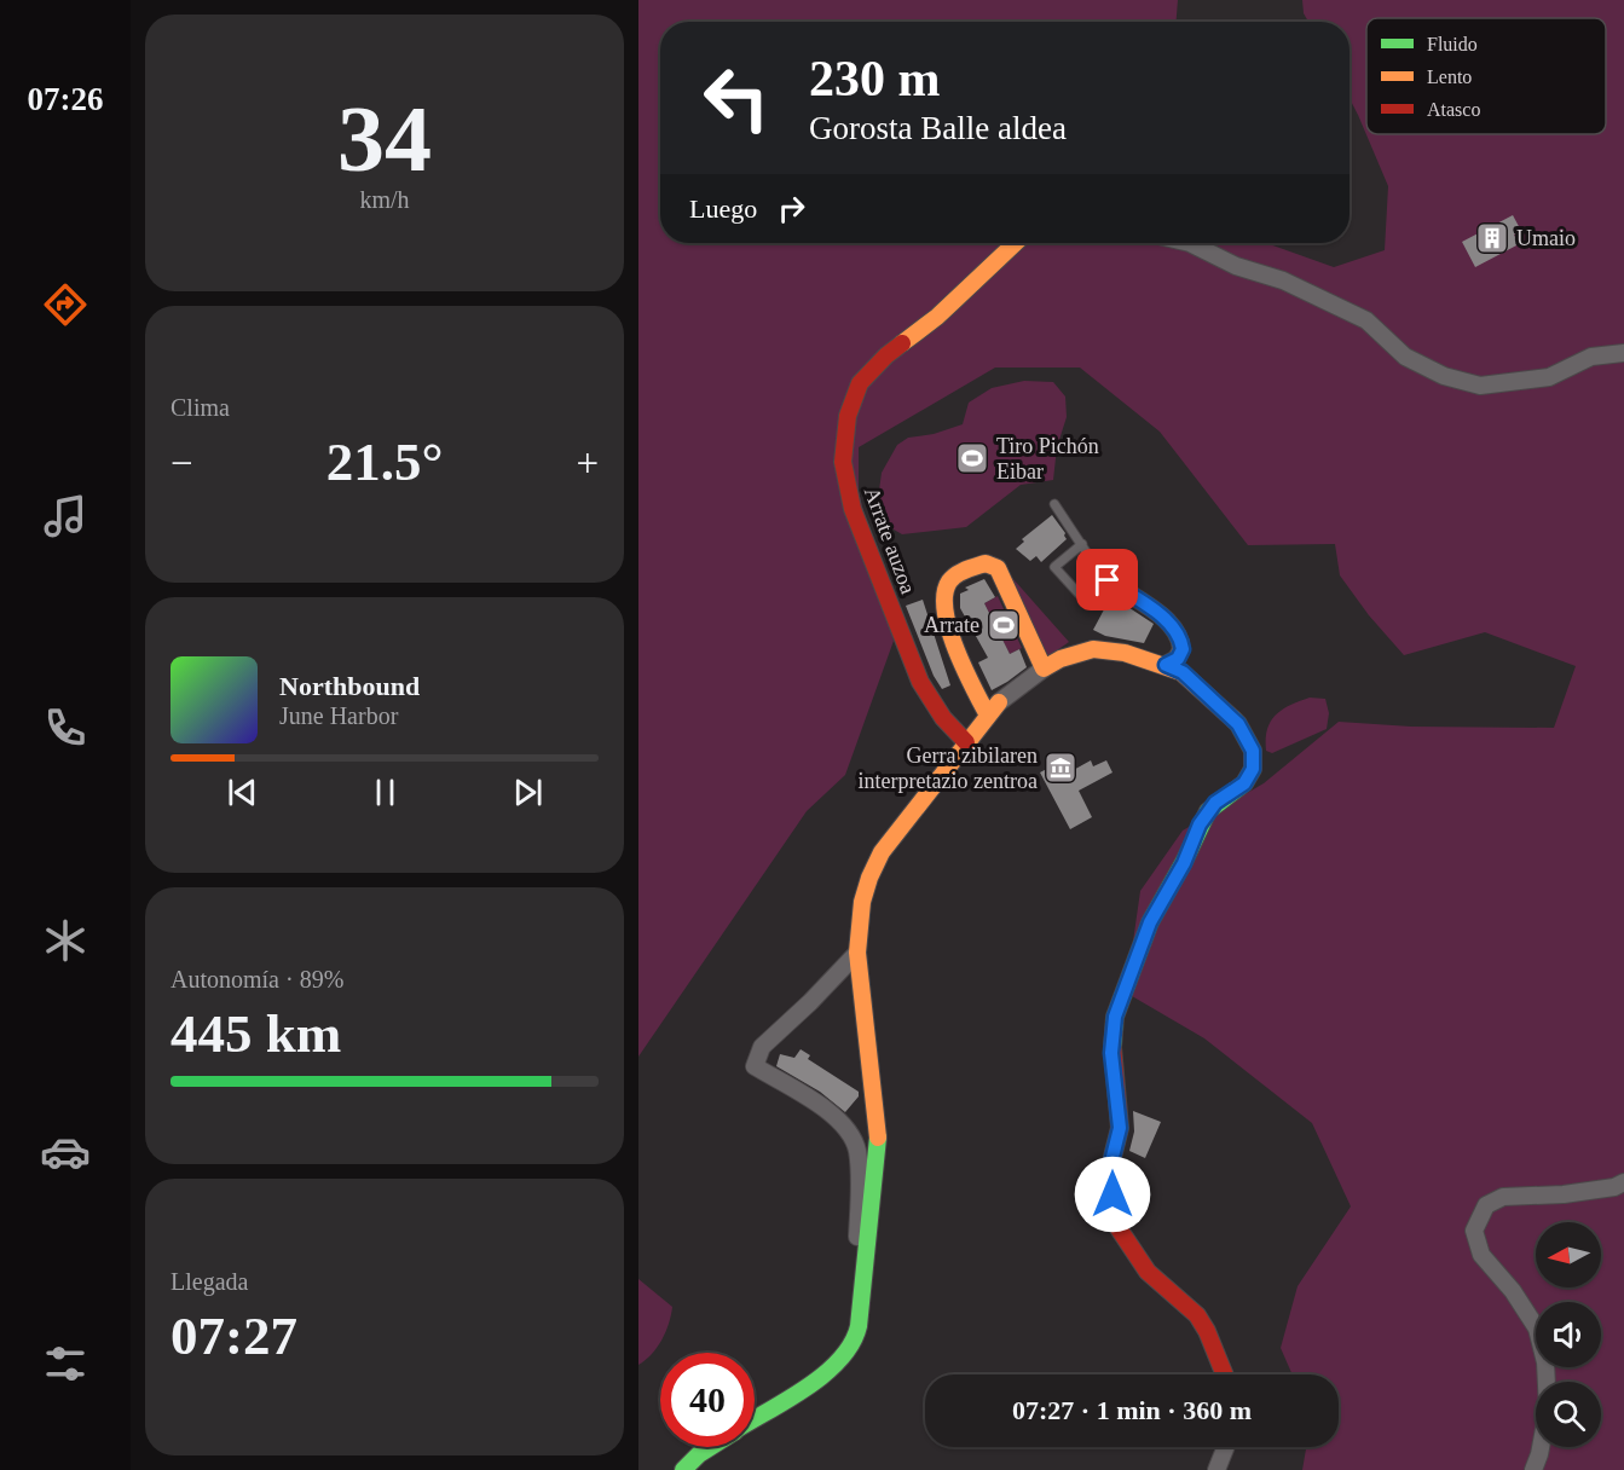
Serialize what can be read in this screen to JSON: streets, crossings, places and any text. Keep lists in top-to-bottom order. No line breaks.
{"streets":{"street":["Arrate auzoa"]},"places":{"building":["Umaio"],"sports":["Tiro Pichón Eibar","Arrate"],"museum":["Gerra zibilaren interpretazio zentroa"]},"legend":["Fluido","Lento","Atasco"],"north":"left","page":{"tabs":"07:26","tile":[["34","km/h"],"Clima",["Autonomía · 89%","445 km"],["Llegada","07:27"]],"turn":["230 m","Gorosta Balle aldea"],"then":"Luego","heat":["−","21.5°","+"],"song":["Northbound","June Harbor"],"limit":"40","trip":"07:27 · 1 min · 360 m"}}
